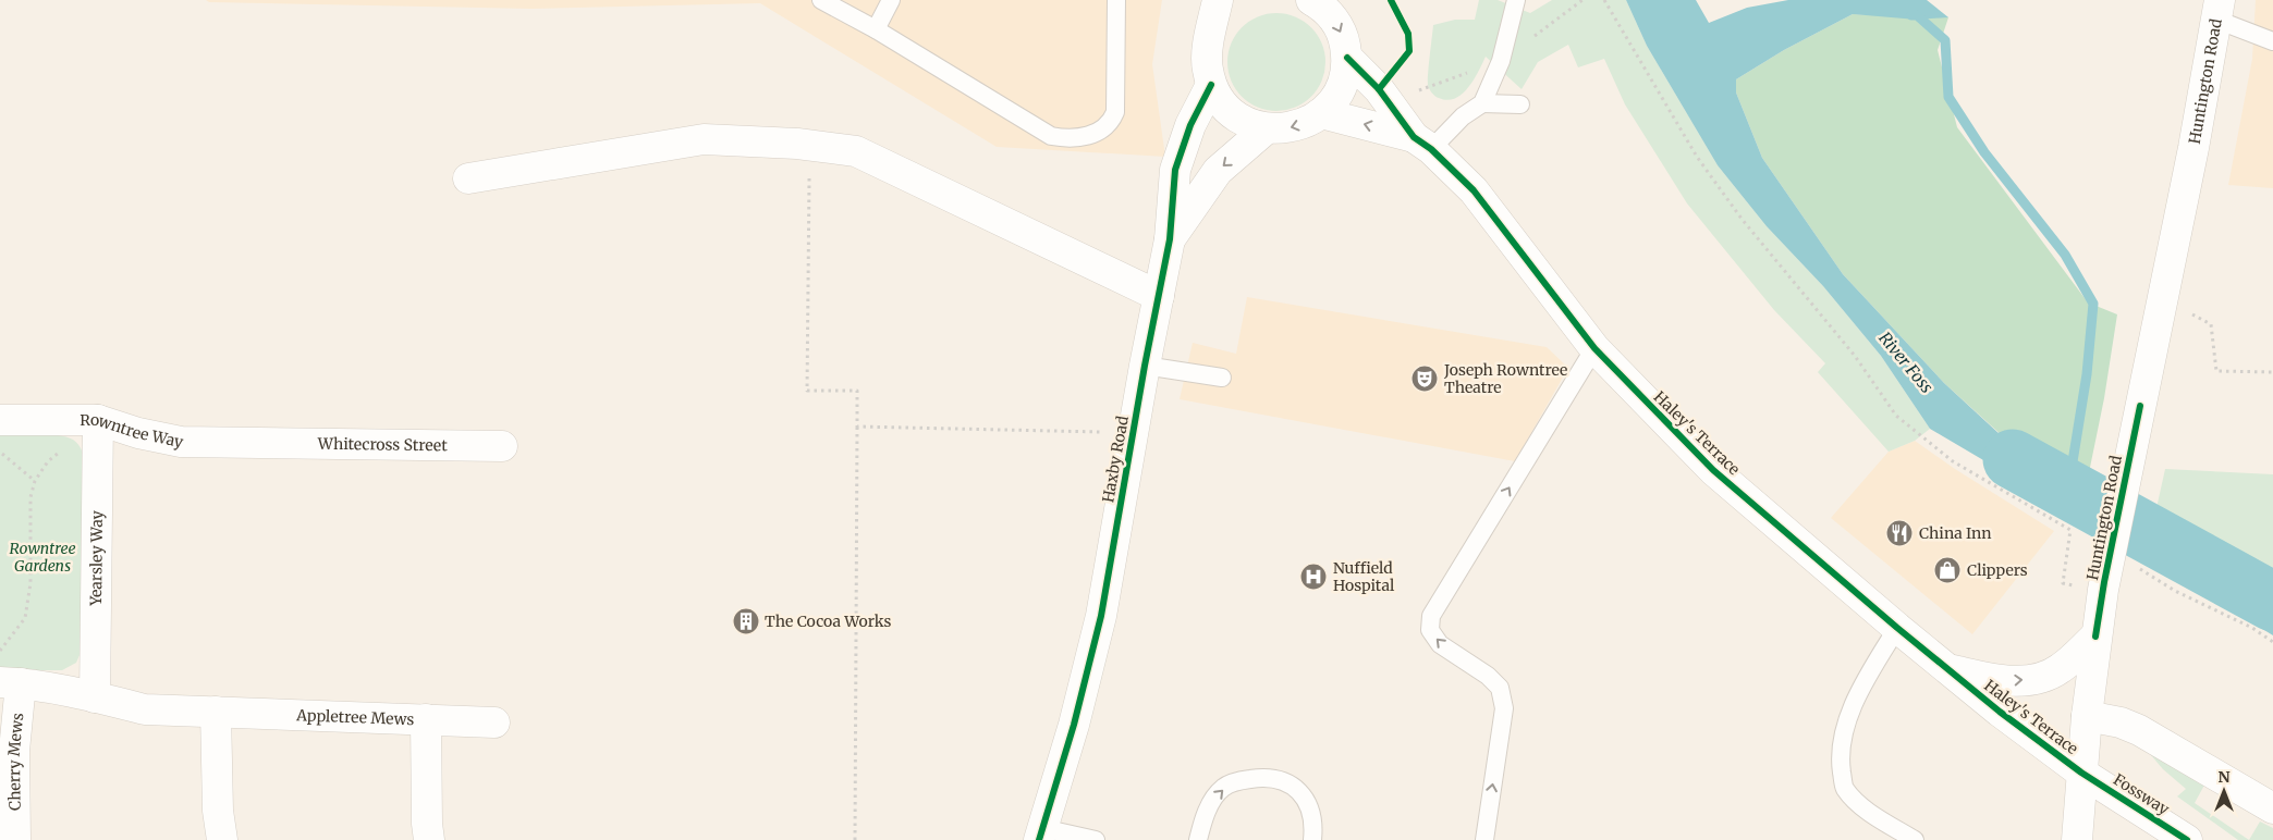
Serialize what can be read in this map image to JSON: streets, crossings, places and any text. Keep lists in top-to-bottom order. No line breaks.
{"streets":{"street":["Huntington Road","Rowntree Way","Haley's Terrace","Whitecross Street","Haxby Road","Yearsley Way","Appletree Mews","Cherry Mews","Fossway"]},"crossings":[["Huntington Road","Haley's Terrace"],["Huntington Road","Fossway"],["Rowntree Way","Whitecross Street"],["Rowntree Way","Yearsley Way"],["Haley's Terrace","Fossway"],["Yearsley Way","Appletree Mews"],["Appletree Mews","Cherry Mews"]],"water":["River Foss"],"parks":["Rowntree Gardens"],"places":{"theatre":["Joseph Rowntree Theatre"],"restaurant":["China Inn"],"shop":["Clippers"],"hospital":["Nuffield Hospital"],"building":["The Cocoa Works"]},"north":"top"}
